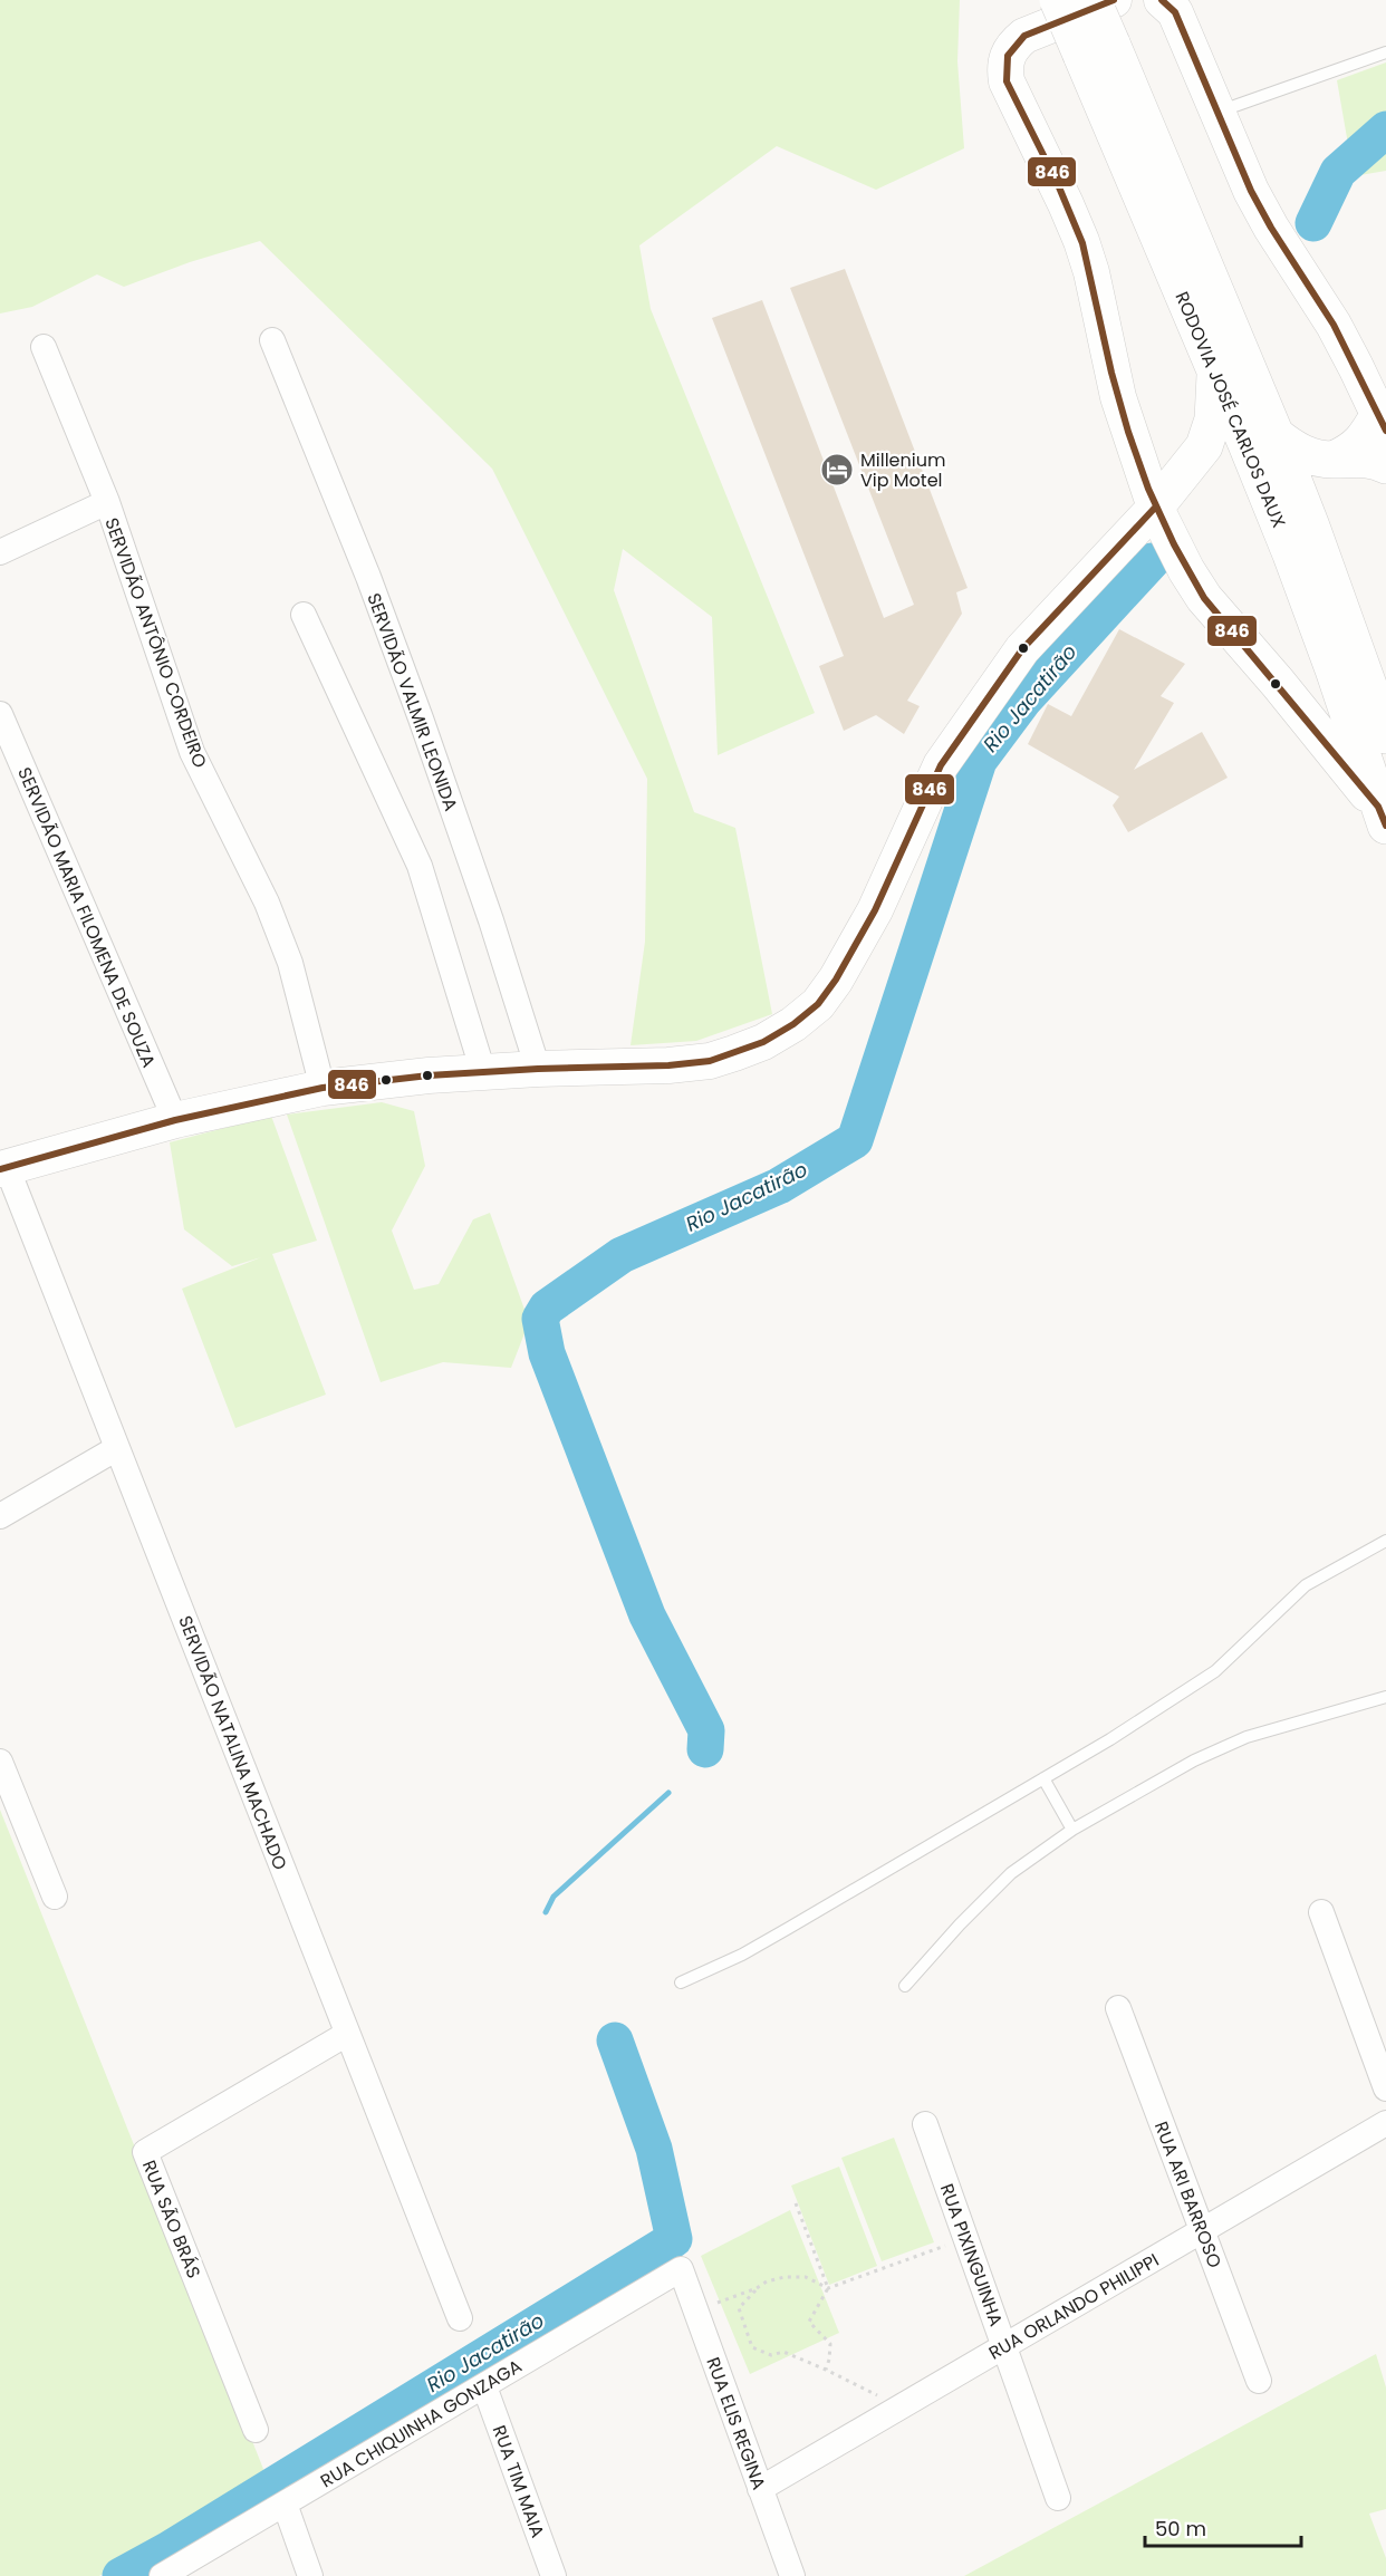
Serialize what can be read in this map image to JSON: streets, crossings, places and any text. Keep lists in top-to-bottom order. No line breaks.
{"streets":{"highway":["RODOVIA JOSÉ CARLOS DAUX"],"street":["SERVIDÃO ANTÔNIO CORDEIRO","SERVIDÃO VALMIR LEONIDA","SERVIDÃO MARIA FILOMENA DE SOUZA","SERVIDÃO NATALINA MACHADO","RUA ARI BARROSO","RUA SÃO BRÁS","RUA PIXINGUINHA","RUA ORLANDO PHILIPPI","RUA CHIQUINHA GONZAGA","RUA ELIS REGINA","RUA TIM MAIA"]},"crossings":[["SERVIDÃO NATALINA MACHADO","RUA SÃO BRÁS"],["RUA ARI BARROSO","RUA ORLANDO PHILIPPI"],["RUA PIXINGUINHA","RUA ORLANDO PHILIPPI"],["RUA ORLANDO PHILIPPI","RUA ELIS REGINA"],["RUA CHIQUINHA GONZAGA","RUA ELIS REGINA"],["RUA CHIQUINHA GONZAGA","RUA TIM MAIA"]],"water":["Rio Jacatirão"],"places":{"hotel":["Millenium Vip Motel"]},"lines":["transit line 846"],"scale_bar":"50 m"}
